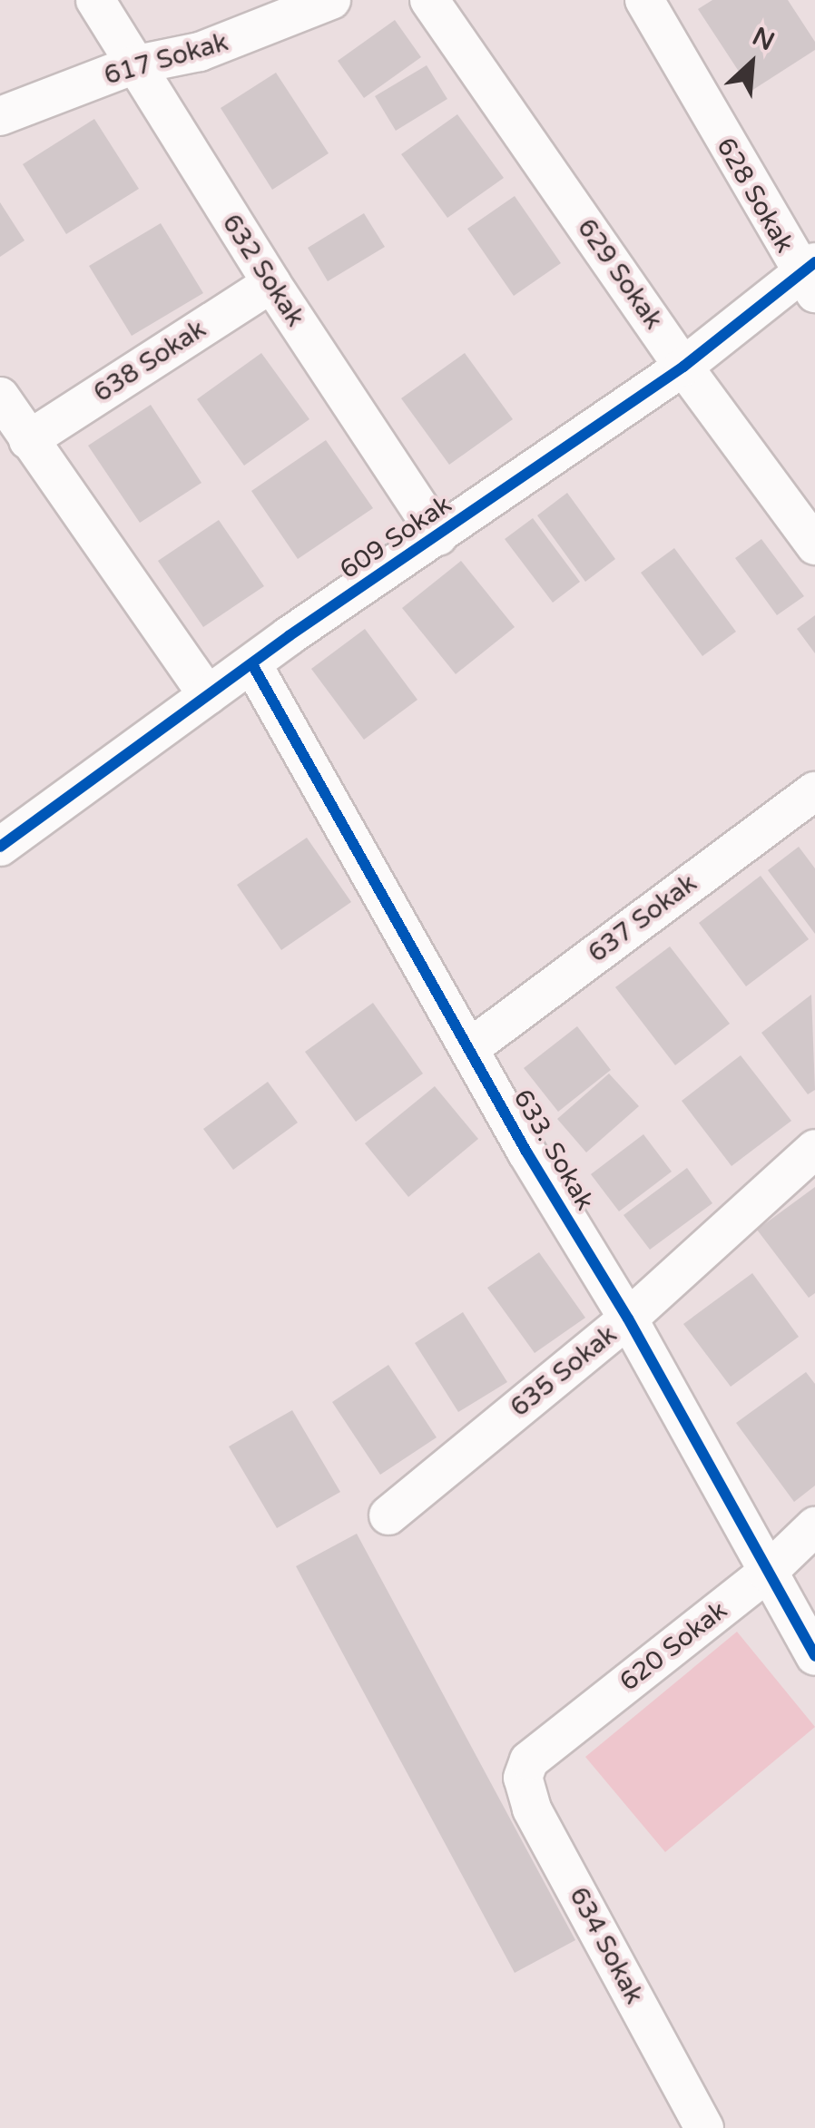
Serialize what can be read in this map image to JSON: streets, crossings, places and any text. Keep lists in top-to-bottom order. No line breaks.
{"streets":{"street":["617 Sokak","628 Sokak","632 Sokak","629 Sokak","638 Sokak","609 Sokak","637 Sokak","633. Sokak","635 Sokak","620 Sokak","634 Sokak"]},"crossings":[["617 Sokak","632 Sokak"],["628 Sokak","609 Sokak"],["632 Sokak","638 Sokak"],["632 Sokak","609 Sokak"],["629 Sokak","609 Sokak"],["609 Sokak","633. Sokak"],["637 Sokak","633. Sokak"],["633. Sokak","635 Sokak"],["633. Sokak","620 Sokak"],["620 Sokak","634 Sokak"]],"north":"top right"}
